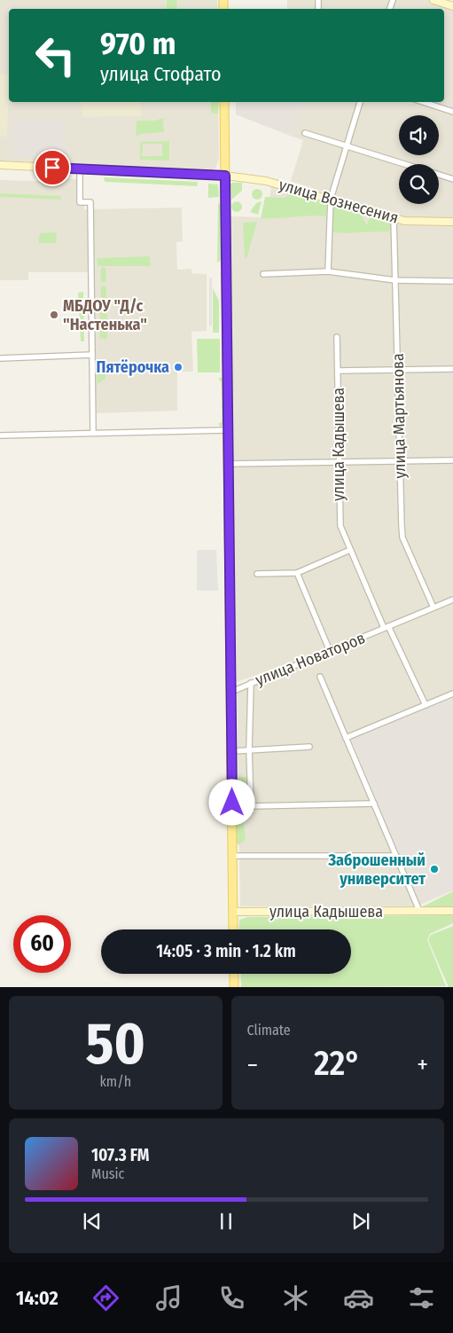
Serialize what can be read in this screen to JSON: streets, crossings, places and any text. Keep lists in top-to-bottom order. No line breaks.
{"streets":{"street":["улица Вознесения","улица Мартьянова","улица Кадышева","улица Новаторов"]},"crossings":[["улица Вознесения","улица Мартьянова"],["улица Мартьянова","улица Новаторов"],["улица Кадышева","улица Новаторов"]],"places":["МБДОУ \"Д/с \"Настенька\"","Пятёрочка","Заброшенный университет"],"page":{"turn":["970 m","улица Стофато"],"limit":"60","trip":"14:05 · 3 min · 1.2 km","tile":[["50","km/h"],"Climate"],"heat":["−","22°","+"],"song":["107.3 FM","Music"],"tabs":"14:02"}}
